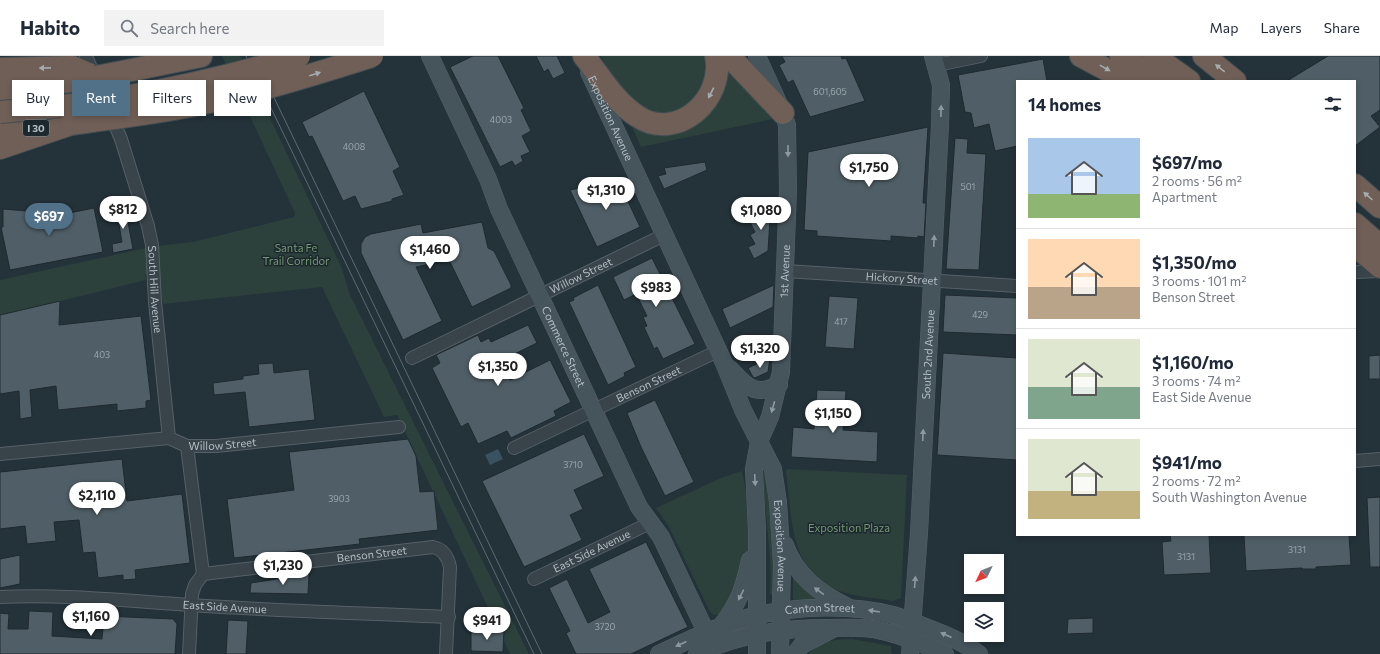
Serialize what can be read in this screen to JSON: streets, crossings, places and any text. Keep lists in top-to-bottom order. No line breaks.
{"streets":{"highway":["I 30"],"main road":["Exposition Avenue","1st Avenue","Commerce Street","South 2nd Avenue","Canton Street"],"street":["Willow Street","Hickory Street","South Hill Avenue","Benson Street","East Side Avenue"]},"crossings":[["Exposition Avenue","1st Avenue"],["Exposition Avenue","Willow Street"],["Exposition Avenue","Benson Street"],["Exposition Avenue","Canton Street"],["1st Avenue","Hickory Street"],["Willow Street","South Hill Avenue"],["Willow Street","Commerce Street"],["Hickory Street","South 2nd Avenue"],["Commerce Street","Benson Street"],["Commerce Street","East Side Avenue"],["Commerce Street","Canton Street"],["South 2nd Avenue","Canton Street"],["Benson Street","East Side Avenue"]],"one_way":["1st Avenue","South 2nd Avenue"],"parks":["Santa Fe Trail Corridor","Exposition Plaza"],"house_numbers":["601,605","4003","4008","501","429","417","403","3710","3903","3131","3131","3720"],"north":"bottom left","page":{"header":"Habito","search":"Search here","nav":["Map","Layers","Share"],"chip":["Buy","Rent","Filters","New"],"heading":"14 homes","list":[{"name":"$697/mo","note":"2 rooms · 56 m² · Apartment"},{"name":"$1,350/mo","note":"3 rooms · 101 m² · Benson Street"},{"name":"$1,160/mo","note":"3 rooms · 74 m² · East Side Avenue"},{"name":"$941/mo","note":"2 rooms · 72 m² · South Washington Avenue"}],"price":["$1,750","$1,310","$812","$1,080","$697","$1,460","$983","$1,320","$1,350","$1,150","$2,110","$1,230","$1,160","$941"]}}
